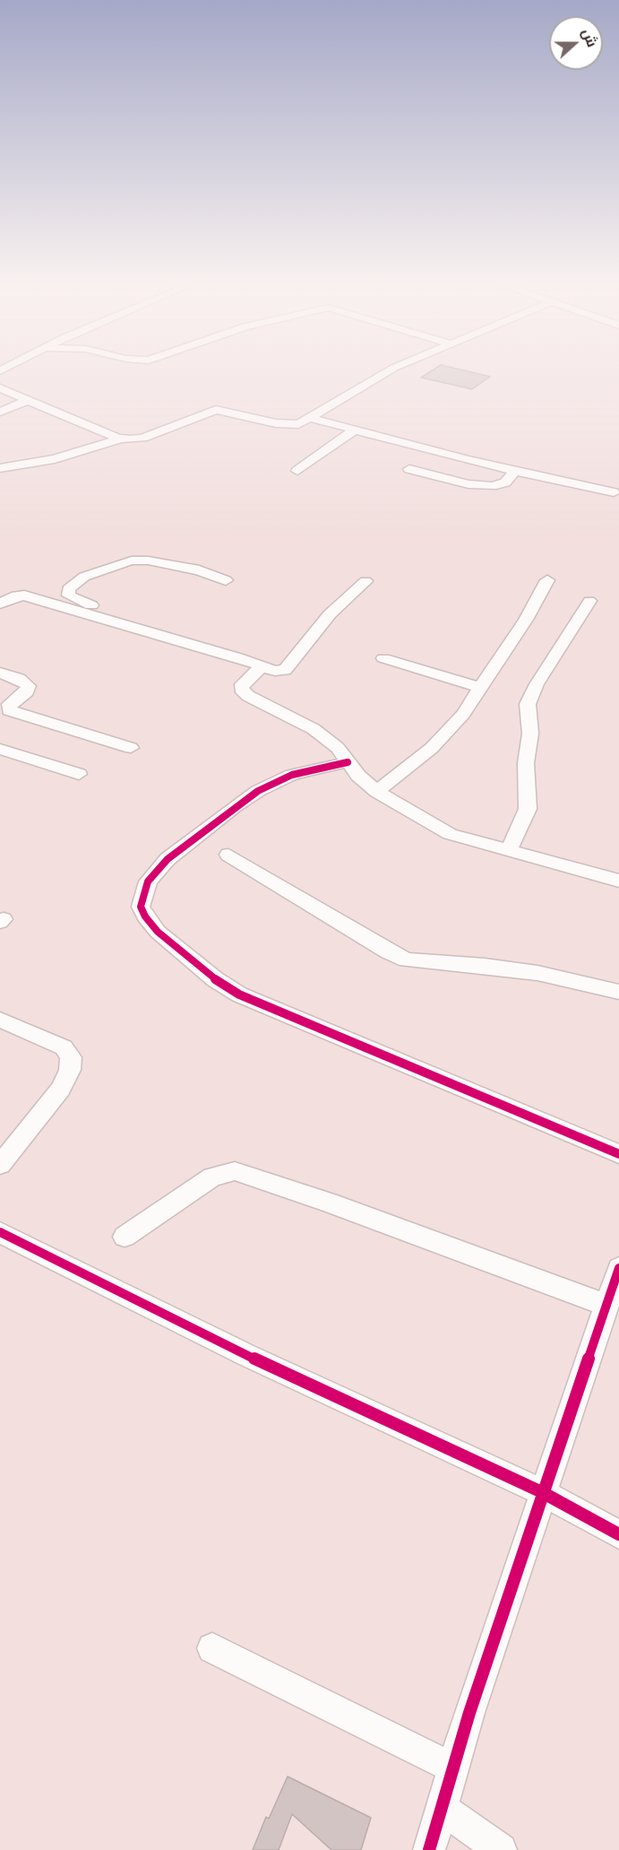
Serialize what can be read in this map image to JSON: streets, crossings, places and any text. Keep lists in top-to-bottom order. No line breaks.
{"north":"right"}
